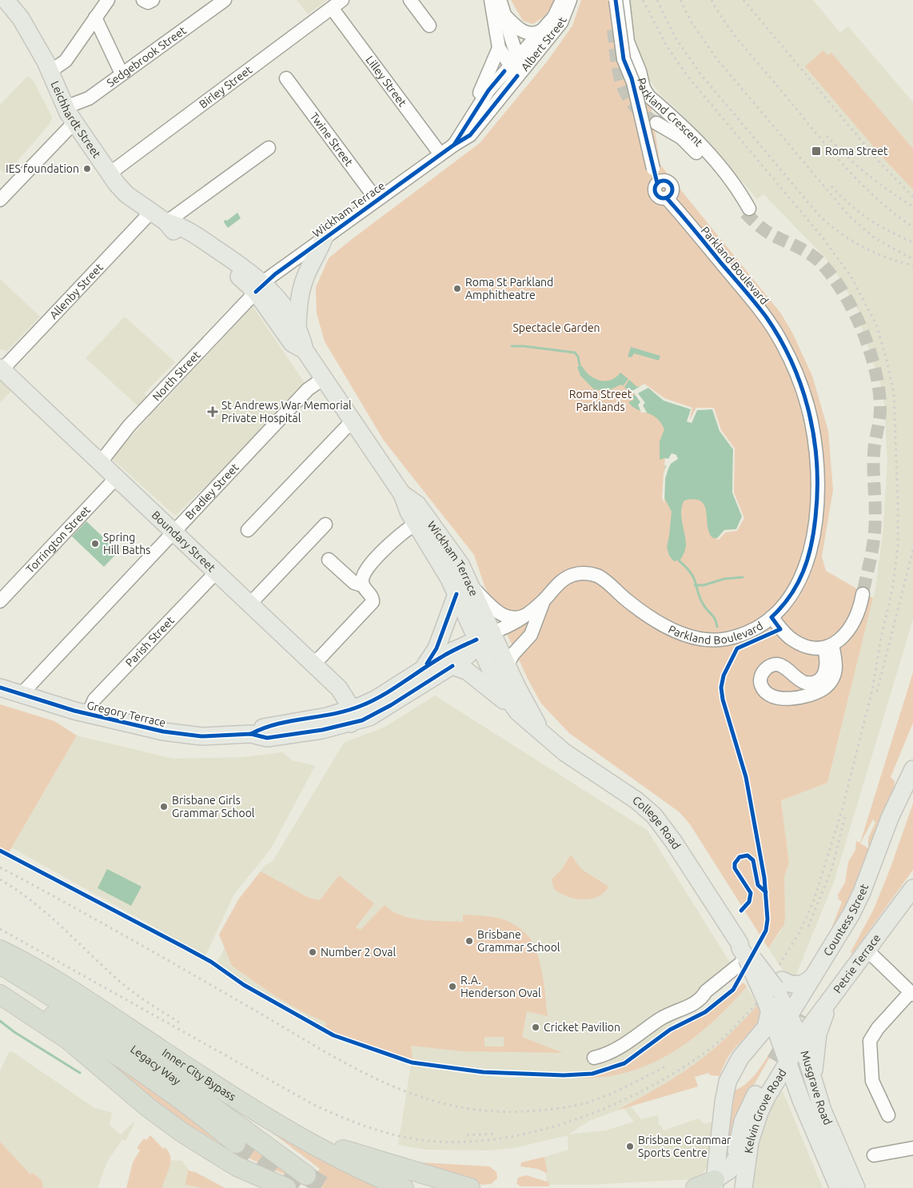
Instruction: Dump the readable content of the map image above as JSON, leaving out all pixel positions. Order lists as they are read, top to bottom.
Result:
{
  "streets": {
    "highway": ["Legacy Way", "Inner City Bypass"],
    "main road": [
      "Leichhardt Street",
      "Wickham Terrace",
      "Boundary Street",
      "Gregory Terrace",
      "College Road",
      "Countess Street",
      "Petrie Terrace",
      "Musgrave Road",
      "Kelvin Grove Road"
    ],
    "street": [
      "Albert Street",
      "Sedgebrook Street",
      "Lilley Street",
      "Birley Street",
      "Parkland Crescent",
      "Twine Street",
      "Parkland Boulevard",
      "Allenby Street",
      "North Street",
      "Bradley Street",
      "Torrington Street",
      "Parish Street"
    ]
  },
  "crossings": [
    ["Albert Street", "Wickham Terrace"],
    ["Sedgebrook Street", "Leichhardt Street"],
    ["Lilley Street", "Birley Street"],
    ["Lilley Street", "Wickham Terrace"],
    ["Birley Street", "Leichhardt Street"],
    ["Leichhardt Street", "Wickham Terrace"],
    ["Leichhardt Street", "Allenby Street"],
    ["Leichhardt Street", "North Street"],
    ["Twine Street", "Wickham Terrace"],
    ["Wickham Terrace", "Parkland Boulevard"],
    ["Wickham Terrace", "North Street"],
    ["Wickham Terrace", "Bradley Street"],
    ["Wickham Terrace", "Gregory Terrace"],
    ["Wickham Terrace", "College Road"],
    ["Parkland Boulevard", "Gregory Terrace"],
    ["Parkland Boulevard", "College Road"],
    ["Allenby Street", "Boundary Street"],
    ["North Street", "Boundary Street"],
    ["Bradley Street", "Boundary Street"],
    ["Bradley Street", "Gregory Terrace"],
    ["Torrington Street", "Boundary Street"],
    ["Boundary Street", "Parish Street"],
    ["Boundary Street", "Gregory Terrace"],
    ["Parish Street", "Gregory Terrace"],
    ["Gregory Terrace", "College Road"],
    ["College Road", "Countess Street"],
    ["College Road", "Musgrave Road"],
    ["College Road", "Kelvin Grove Road"],
    ["Countess Street", "Musgrave Road"],
    ["Countess Street", "Kelvin Grove Road"],
    ["Petrie Terrace", "Musgrave Road"],
    ["Petrie Terrace", "Kelvin Grove Road"],
    ["Musgrave Road", "Kelvin Grove Road"]
  ],
  "parks": ["Spectacle Garden", "Roma Street Parklands"],
  "places": {
    "transit": ["Roma Street"],
    "other": [
      "IES foundation",
      "Roma St Parkland Amphitheatre",
      "Spring Hill Baths",
      "Brisbane Girls Grammar School",
      "Brisbane Grammar School",
      "Number 2 Oval",
      "R.A. Henderson Oval",
      "Cricket Pavilion",
      "Brisbane Grammar Sports Centre"
    ],
    "health": ["St Andrews War Memorial Private Hospital"]
  }
}
